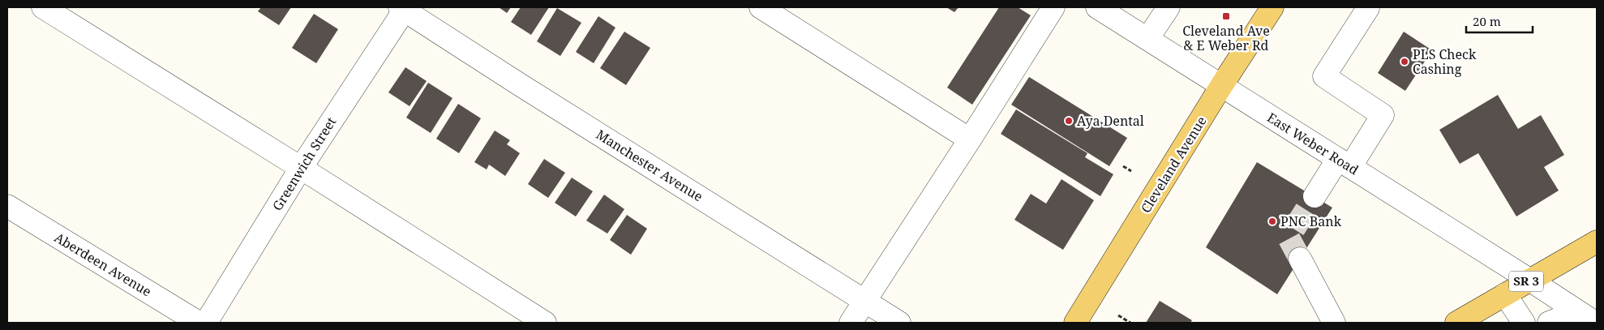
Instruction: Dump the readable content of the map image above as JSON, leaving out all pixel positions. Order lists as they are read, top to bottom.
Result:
{
  "streets": {
    "main road": ["Cleveland Avenue", "SR 3"],
    "street": [
      "East Weber Road",
      "Greenwich Street",
      "Manchester Avenue",
      "Aberdeen Avenue"
    ]
  },
  "crossings": [
    ["East Weber Road", "Cleveland Avenue"],
    ["East Weber Road", "SR 3"],
    ["Greenwich Street", "Manchester Avenue"]
  ],
  "places": {
    "transit": ["Cleveland Ave & E Weber Rd"],
    "other": ["PLS Check Cashing", "Aya Dental", "PNC Bank"]
  },
  "scale_bar": "20 m"
}
